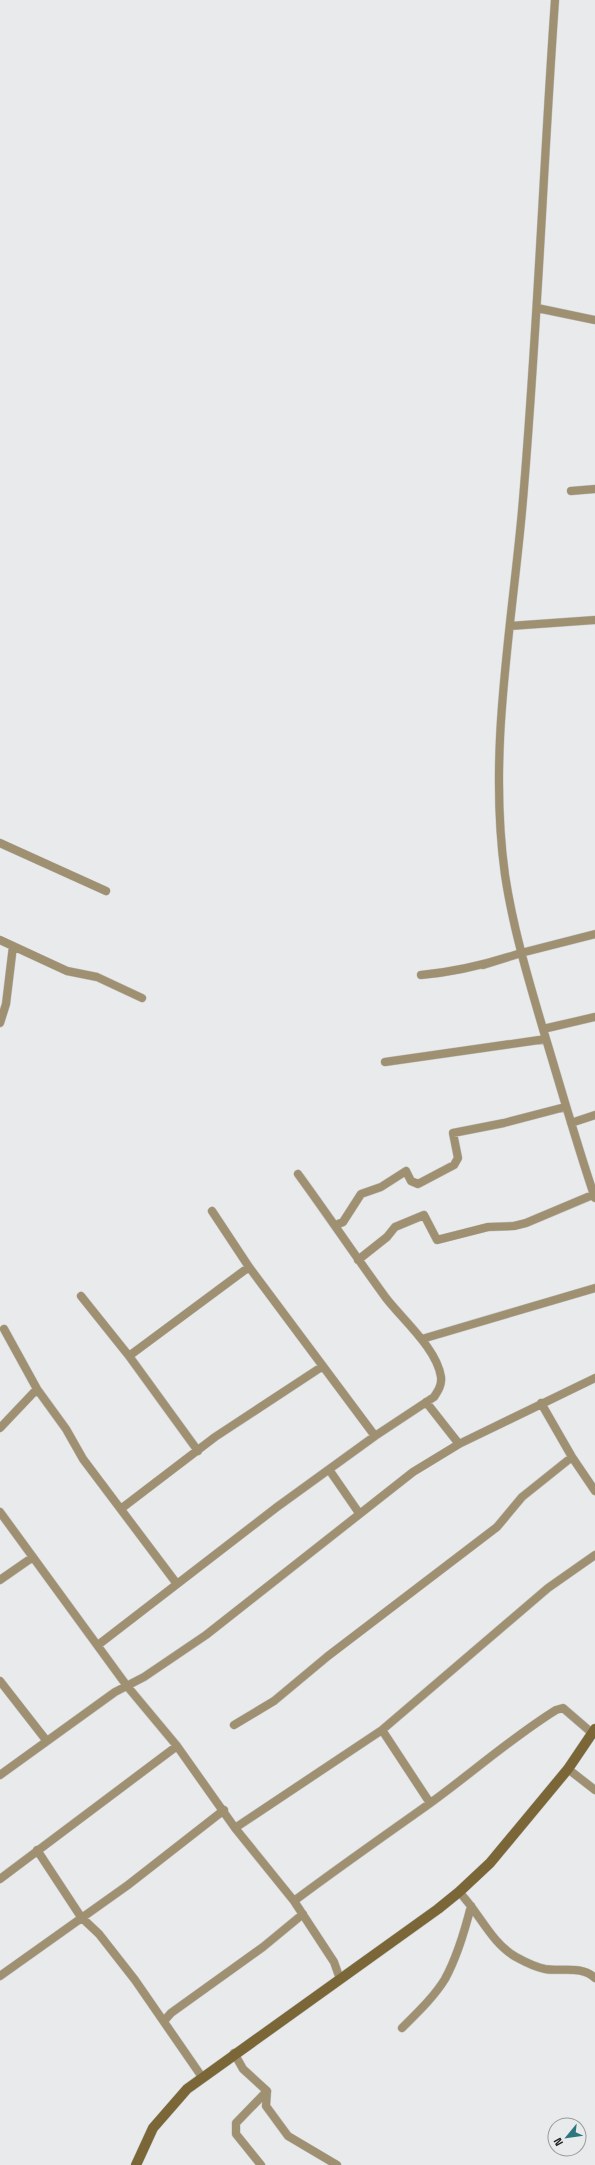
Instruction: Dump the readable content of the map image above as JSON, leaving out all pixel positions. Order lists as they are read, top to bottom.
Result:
{
  "north": "bottom left"
}
